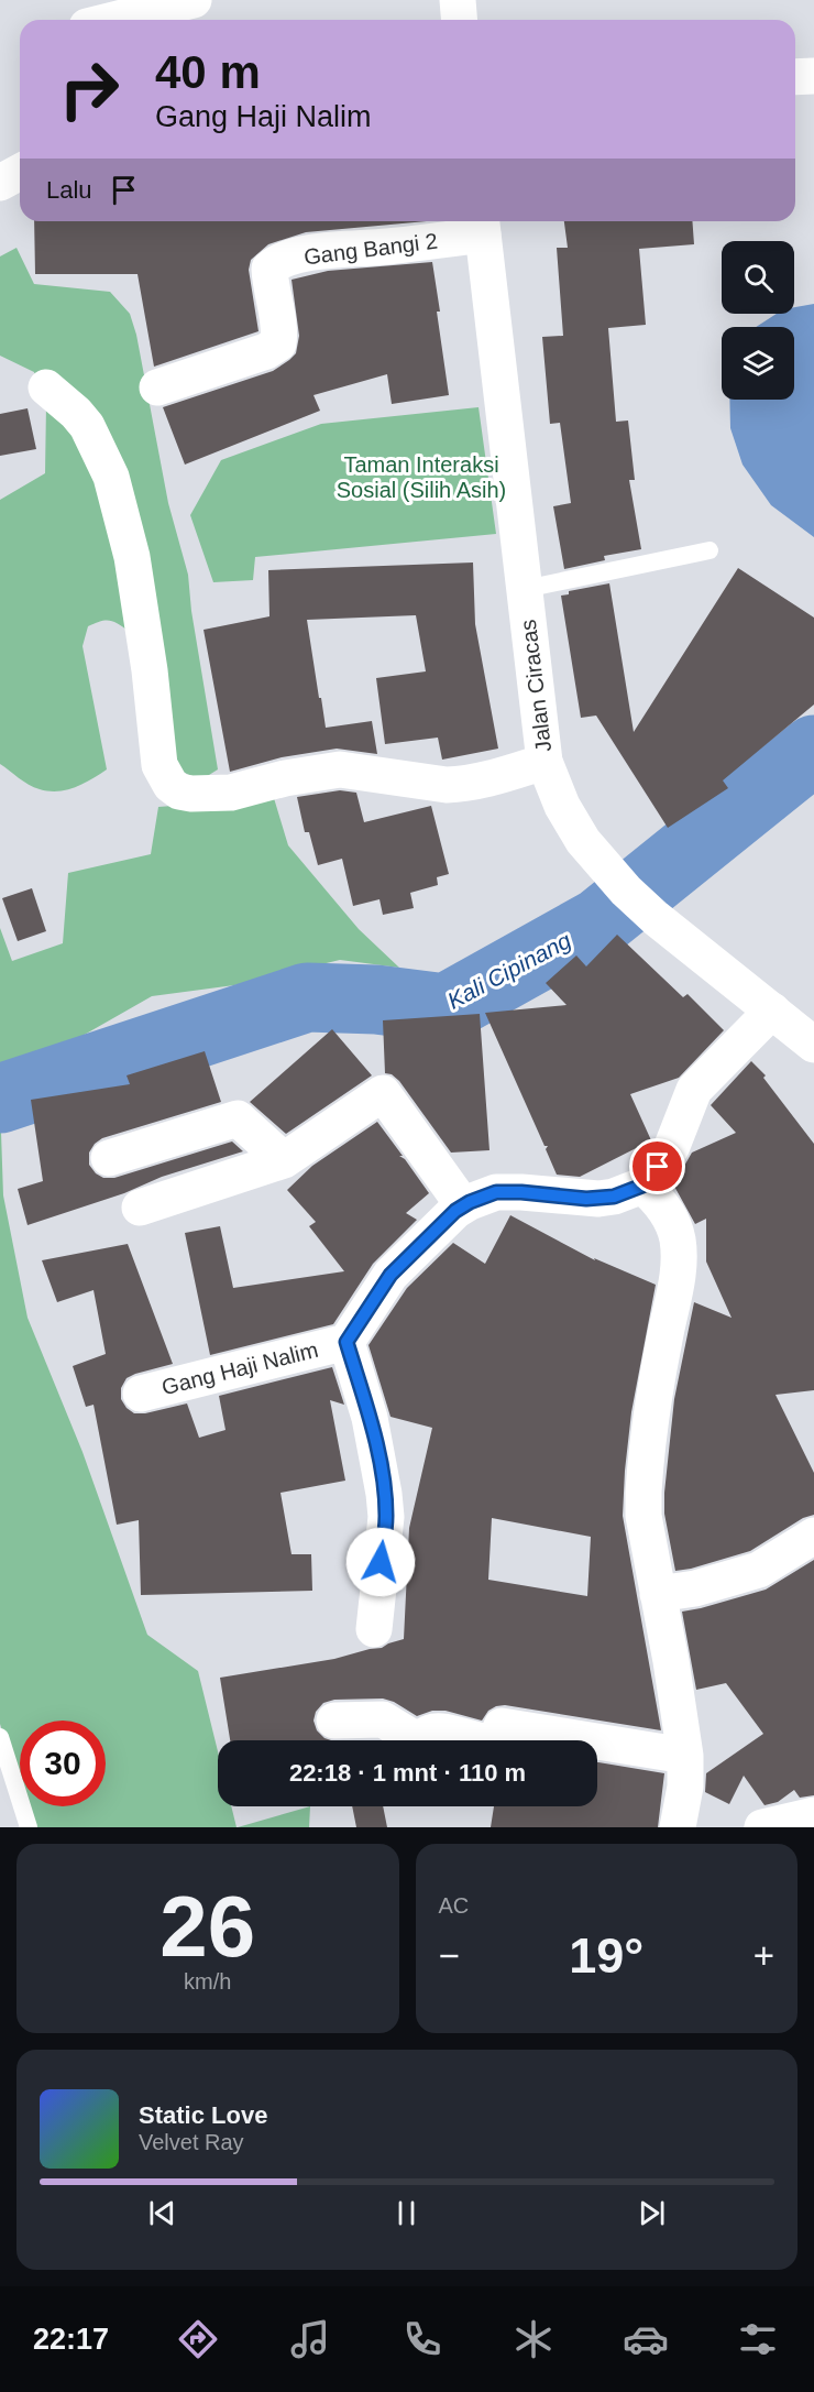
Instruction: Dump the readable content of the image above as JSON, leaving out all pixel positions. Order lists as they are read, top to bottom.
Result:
{
  "streets": {
    "street": ["Gang Bangi 2", "Jalan Ciracas", "Gang Haji Nalim"]
  },
  "crossings": [
    ["Gang Bangi 2", "Jalan Ciracas"],
    ["Jalan Ciracas", "Gang Haji Nalim"]
  ],
  "water": ["Kali Cipinang"],
  "parks": ["Taman Interaksi Sosial (Silih Asih)"],
  "page": {
    "turn": ["40 m", "Gang Haji Nalim"],
    "then": "Lalu",
    "limit": "30",
    "trip": "22:18 · 1 mnt · 110 m",
    "tile": [
      ["26", "km/h"],
      "AC"
    ],
    "heat": ["−", "19°", "+"],
    "song": ["Static Love", "Velvet Ray"],
    "tabs": "22:17"
  }
}
